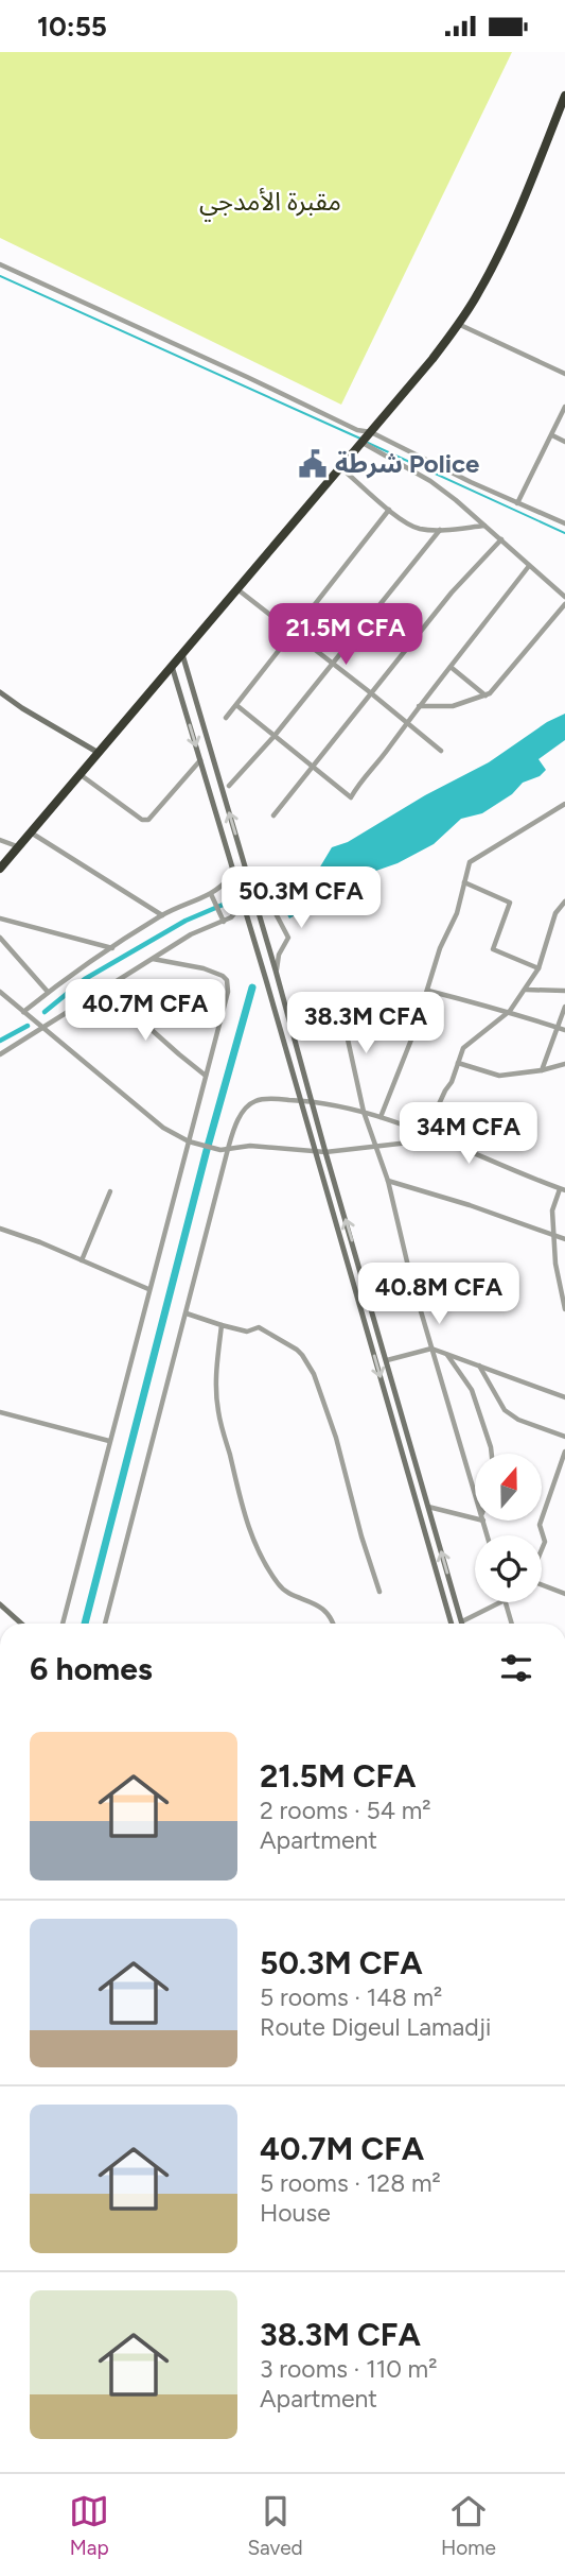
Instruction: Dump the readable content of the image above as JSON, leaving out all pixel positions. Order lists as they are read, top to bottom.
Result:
{
  "parks": ["مقبرة الأمدجي"],
  "places": {
    "public building": ["شرطة Police"]
  },
  "north": "top",
  "page": {
    "status": "10:55",
    "price": [
      "21.5M CFA",
      "50.3M CFA",
      "40.7M CFA",
      "38.3M CFA",
      "34M CFA",
      "40.8M CFA"
    ],
    "heading": "6 homes",
    "list": [
      {
        "name": "21.5M CFA",
        "note": "2 rooms · 54 m² · Apartment"
      },
      {
        "name": "50.3M CFA",
        "note": "5 rooms · 148 m² · Route Digeul Lamadji"
      },
      {
        "name": "40.7M CFA",
        "note": "5 rooms · 128 m² · House"
      },
      {
        "name": "38.3M CFA",
        "note": "3 rooms · 110 m² · Apartment"
      }
    ],
    "tabs": ["Map", "Saved", "Home"]
  }
}
